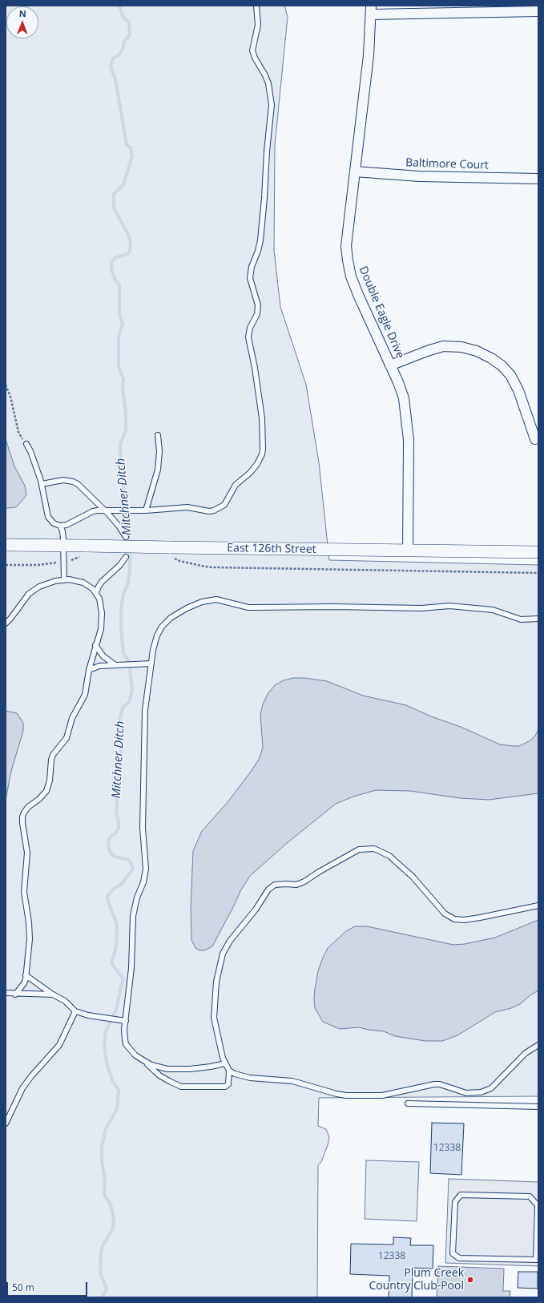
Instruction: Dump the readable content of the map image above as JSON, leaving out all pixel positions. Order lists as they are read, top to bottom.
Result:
{
  "streets": {
    "street": ["Baltimore Court", "Double Eagle Drive", "East 126th Street"]
  },
  "crossings": [
    ["Baltimore Court", "Double Eagle Drive"],
    ["Double Eagle Drive", "East 126th Street"]
  ],
  "water": ["Mitchner Ditch"],
  "places": ["Plum Creek Country Club-Pool"],
  "house_numbers": ["12338", "12338"],
  "scale_bar": "50 m",
  "north": "top"
}
